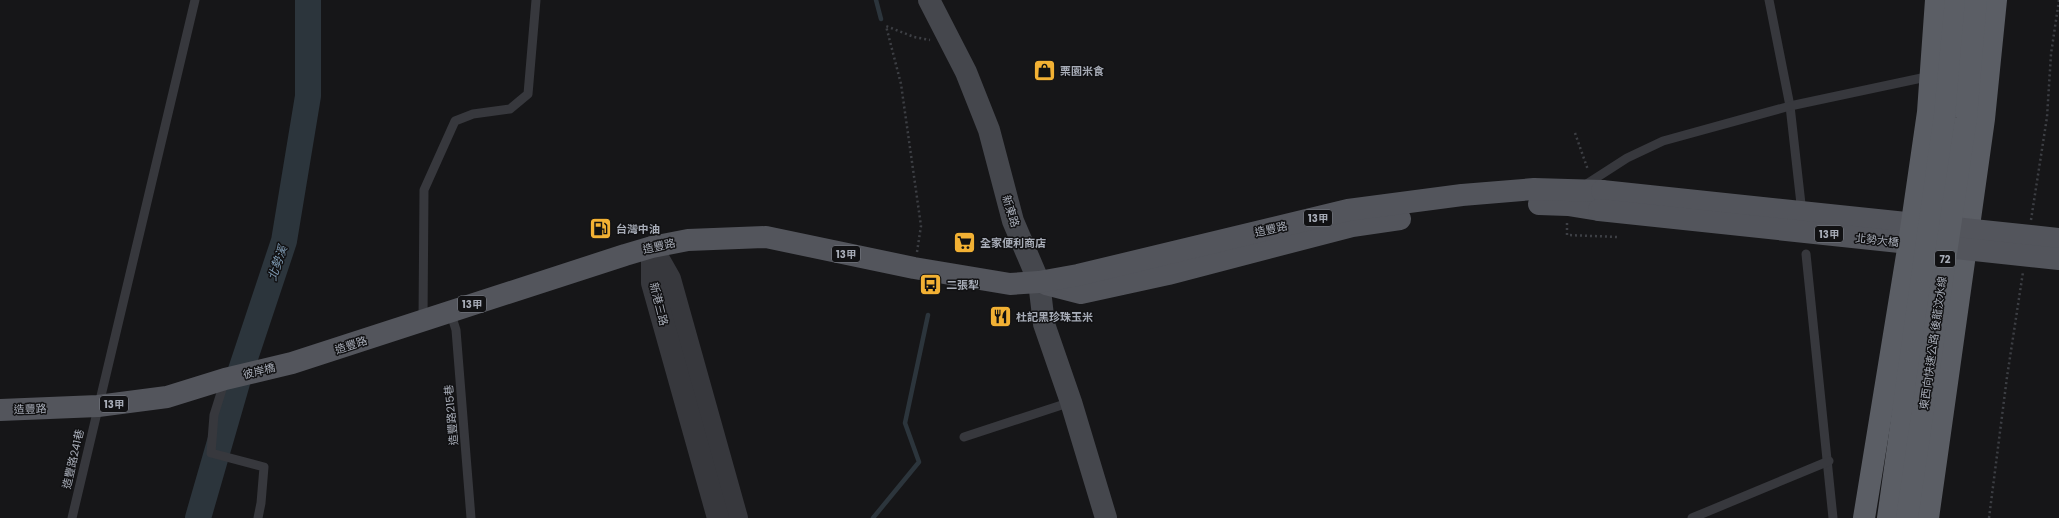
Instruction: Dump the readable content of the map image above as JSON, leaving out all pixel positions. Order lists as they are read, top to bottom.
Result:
{
  "streets": {
    "highway": ["72", "東西向快速公路 後龍汶水線"],
    "main road": [
      "新東路",
      "13甲",
      "造豐路",
      "北勢大橋",
      "彼岸橋"
    ],
    "street": ["新港三路"],
    "lane": ["造豐路215巷", "造豐路241巷"]
  },
  "crossings": [
    ["新東路", "造豐路"],
    ["造豐路", "北勢大橋"],
    ["造豐路", "新港三路"],
    ["造豐路", "彼岸橋"],
    ["造豐路", "造豐路215巷"],
    ["造豐路", "造豐路241巷"]
  ],
  "water": ["北勢溪"],
  "places": {
    "shop": ["栗園米食"],
    "fuel station": ["台灣中油"],
    "supermarket": ["全家便利商店"],
    "bus stop": ["二張犁"],
    "restaurant": ["杜記黑珍珠玉米"]
  }
}
